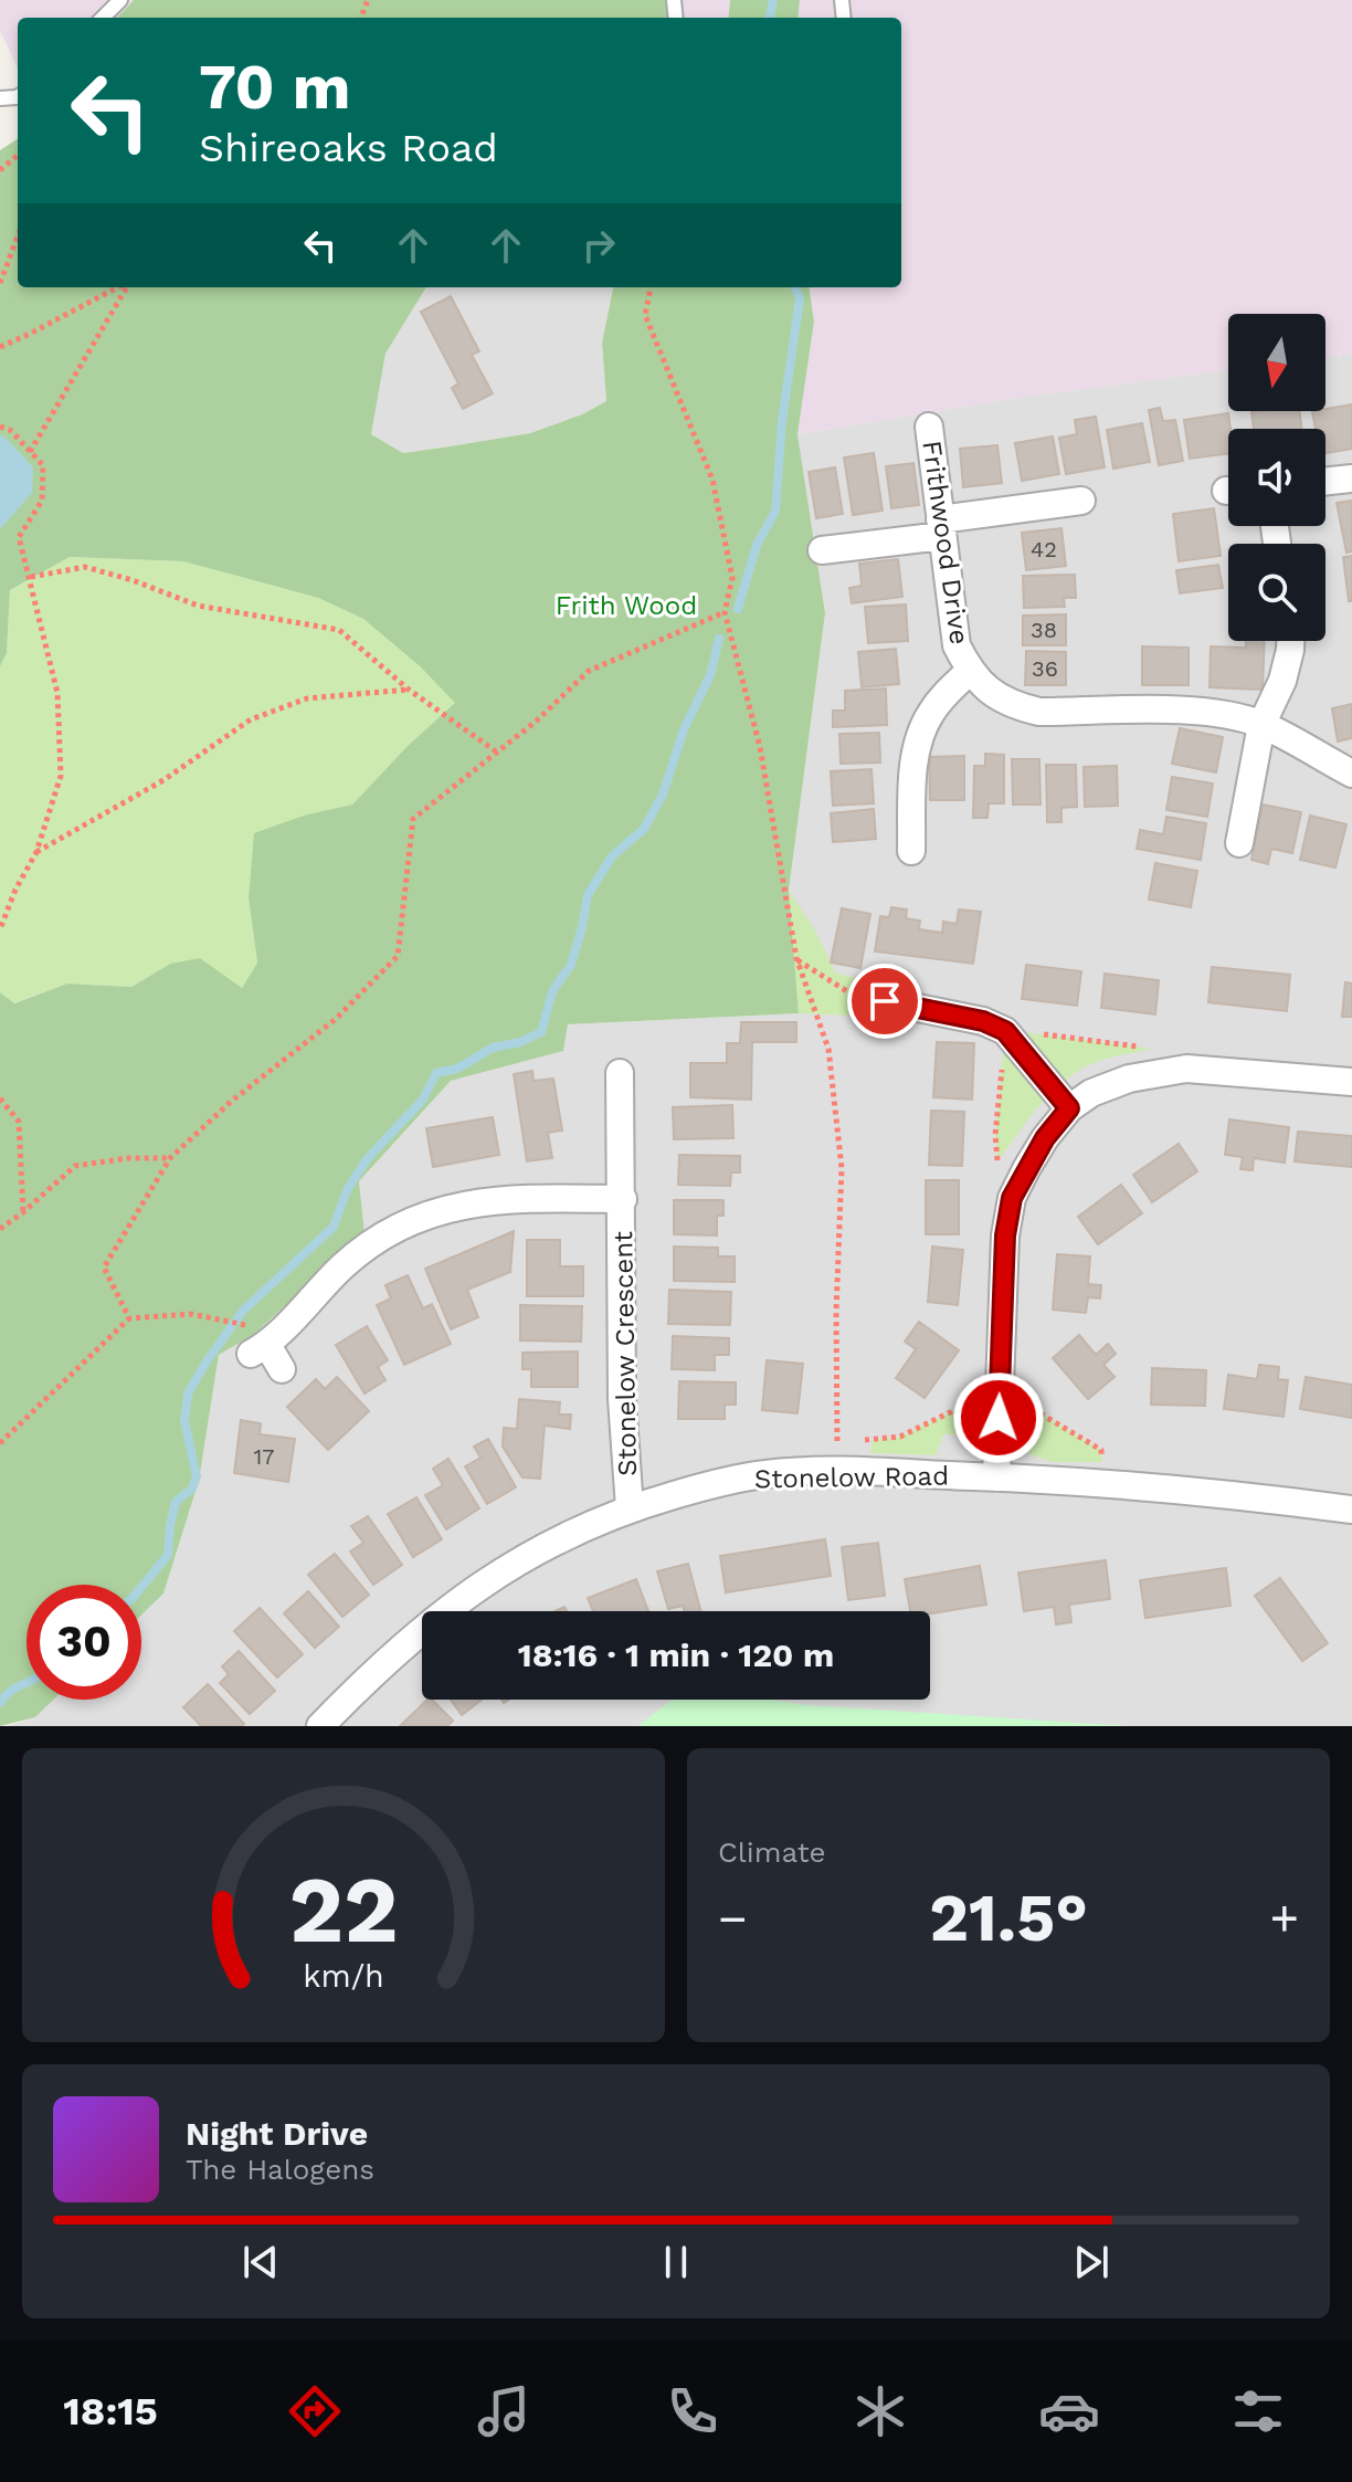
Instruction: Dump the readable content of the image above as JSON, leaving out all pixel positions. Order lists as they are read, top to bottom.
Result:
{
  "streets": {
    "street": ["Frithwood Drive", "Stonelow Crescent", "Stonelow Road"]
  },
  "crossings": [
    ["Stonelow Crescent", "Stonelow Road"]
  ],
  "parks": ["Frith Wood"],
  "house_numbers": [
    "42",
    "38",
    "36",
    "17"
  ],
  "north": "bottom",
  "page": {
    "turn": ["70 m", "Shireoaks Road"],
    "limit": "30",
    "trip": "18:16 · 1 min · 120 m",
    "tile": "Climate",
    "heat": ["−", "21.5°", "+"],
    "song": ["Night Drive", "The Halogens"],
    "tabs": "18:15",
    "gauge": ["22", "km/h"]
  }
}
